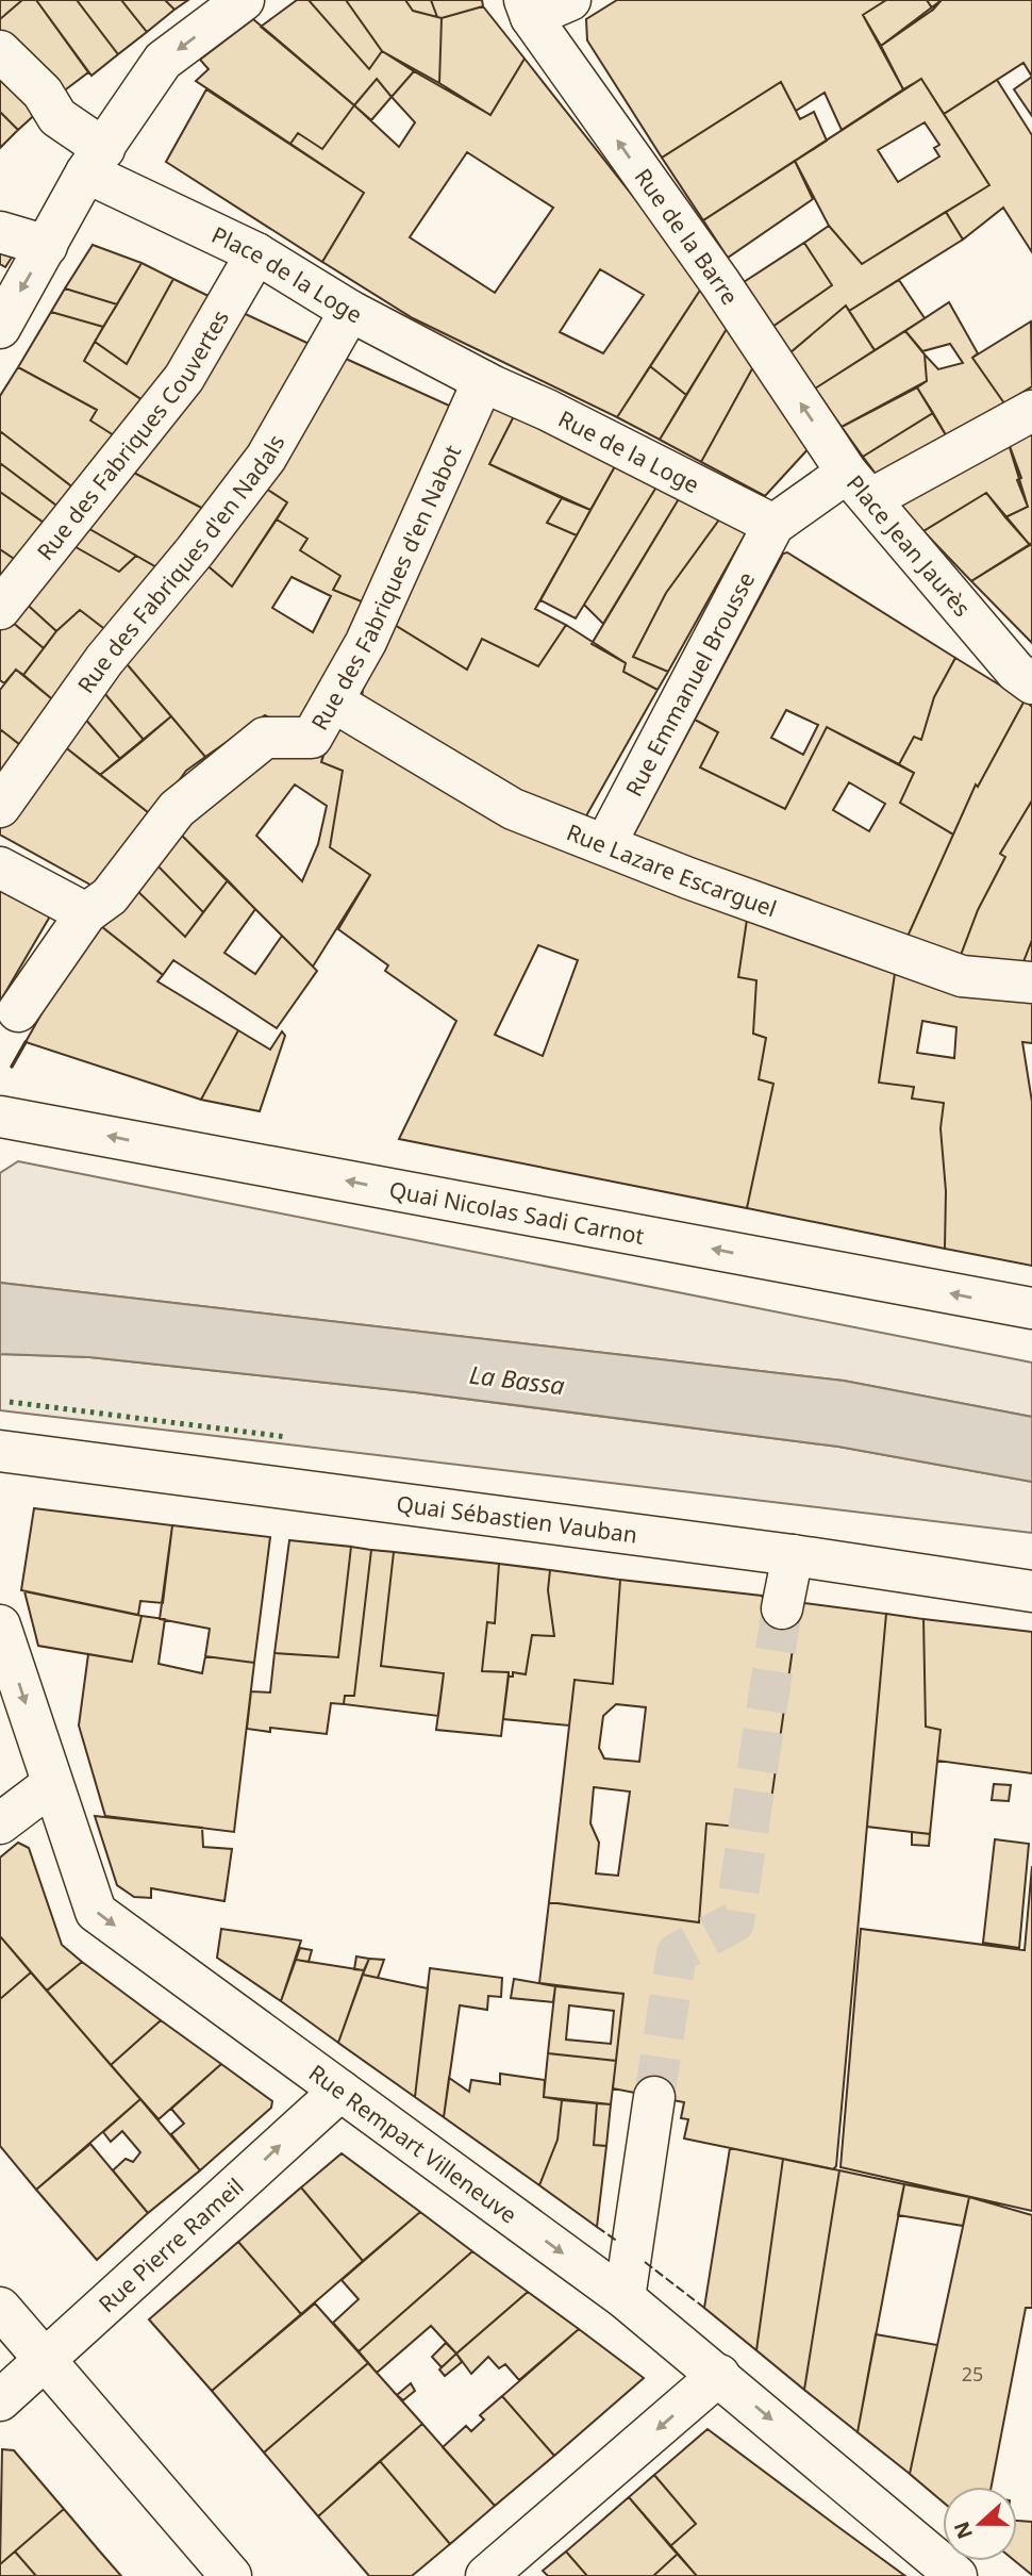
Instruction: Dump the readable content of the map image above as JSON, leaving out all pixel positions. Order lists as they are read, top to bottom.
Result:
{
  "streets": {
    "street": [
      "Rue de la Barre",
      "Place de la Loge",
      "Rue des Fabriques Couvertes",
      "Rue de la Loge",
      "Place Jean Jaurès",
      "Rue des Fabriques d'en Nadals",
      "Rue des Fabriques d'en Nabot",
      "Rue Emmanuel Brousse",
      "Rue Lazare Escarguel",
      "Quai Nicolas Sadi Carnot",
      "Quai Sébastien Vauban",
      "Rue Rempart Villeneuve",
      "Rue Pierre Rameil"
    ]
  },
  "crossings": [
    ["Rue de la Barre", "Place Jean Jaurès"],
    ["Place de la Loge", "Rue des Fabriques Couvertes"],
    ["Place de la Loge", "Rue de la Loge"],
    ["Place de la Loge", "Rue des Fabriques d'en Nadals"],
    ["Place de la Loge", "Rue des Fabriques d'en Nabot"],
    ["Rue de la Loge", "Place Jean Jaurès"],
    ["Rue de la Loge", "Rue des Fabriques d'en Nabot"],
    ["Rue de la Loge", "Rue Emmanuel Brousse"],
    ["Place Jean Jaurès", "Rue Emmanuel Brousse"],
    ["Rue des Fabriques d'en Nabot", "Rue Lazare Escarguel"],
    ["Rue Emmanuel Brousse", "Rue Lazare Escarguel"],
    ["Rue Rempart Villeneuve", "Rue Pierre Rameil"]
  ],
  "one_way": [
    "Rue de la Barre",
    "Quai Nicolas Sadi Carnot",
    "Rue Rempart Villeneuve",
    "Rue Pierre Rameil"
  ],
  "water": ["La Bassa"],
  "house_numbers": ["25"],
  "north": "left"
}
